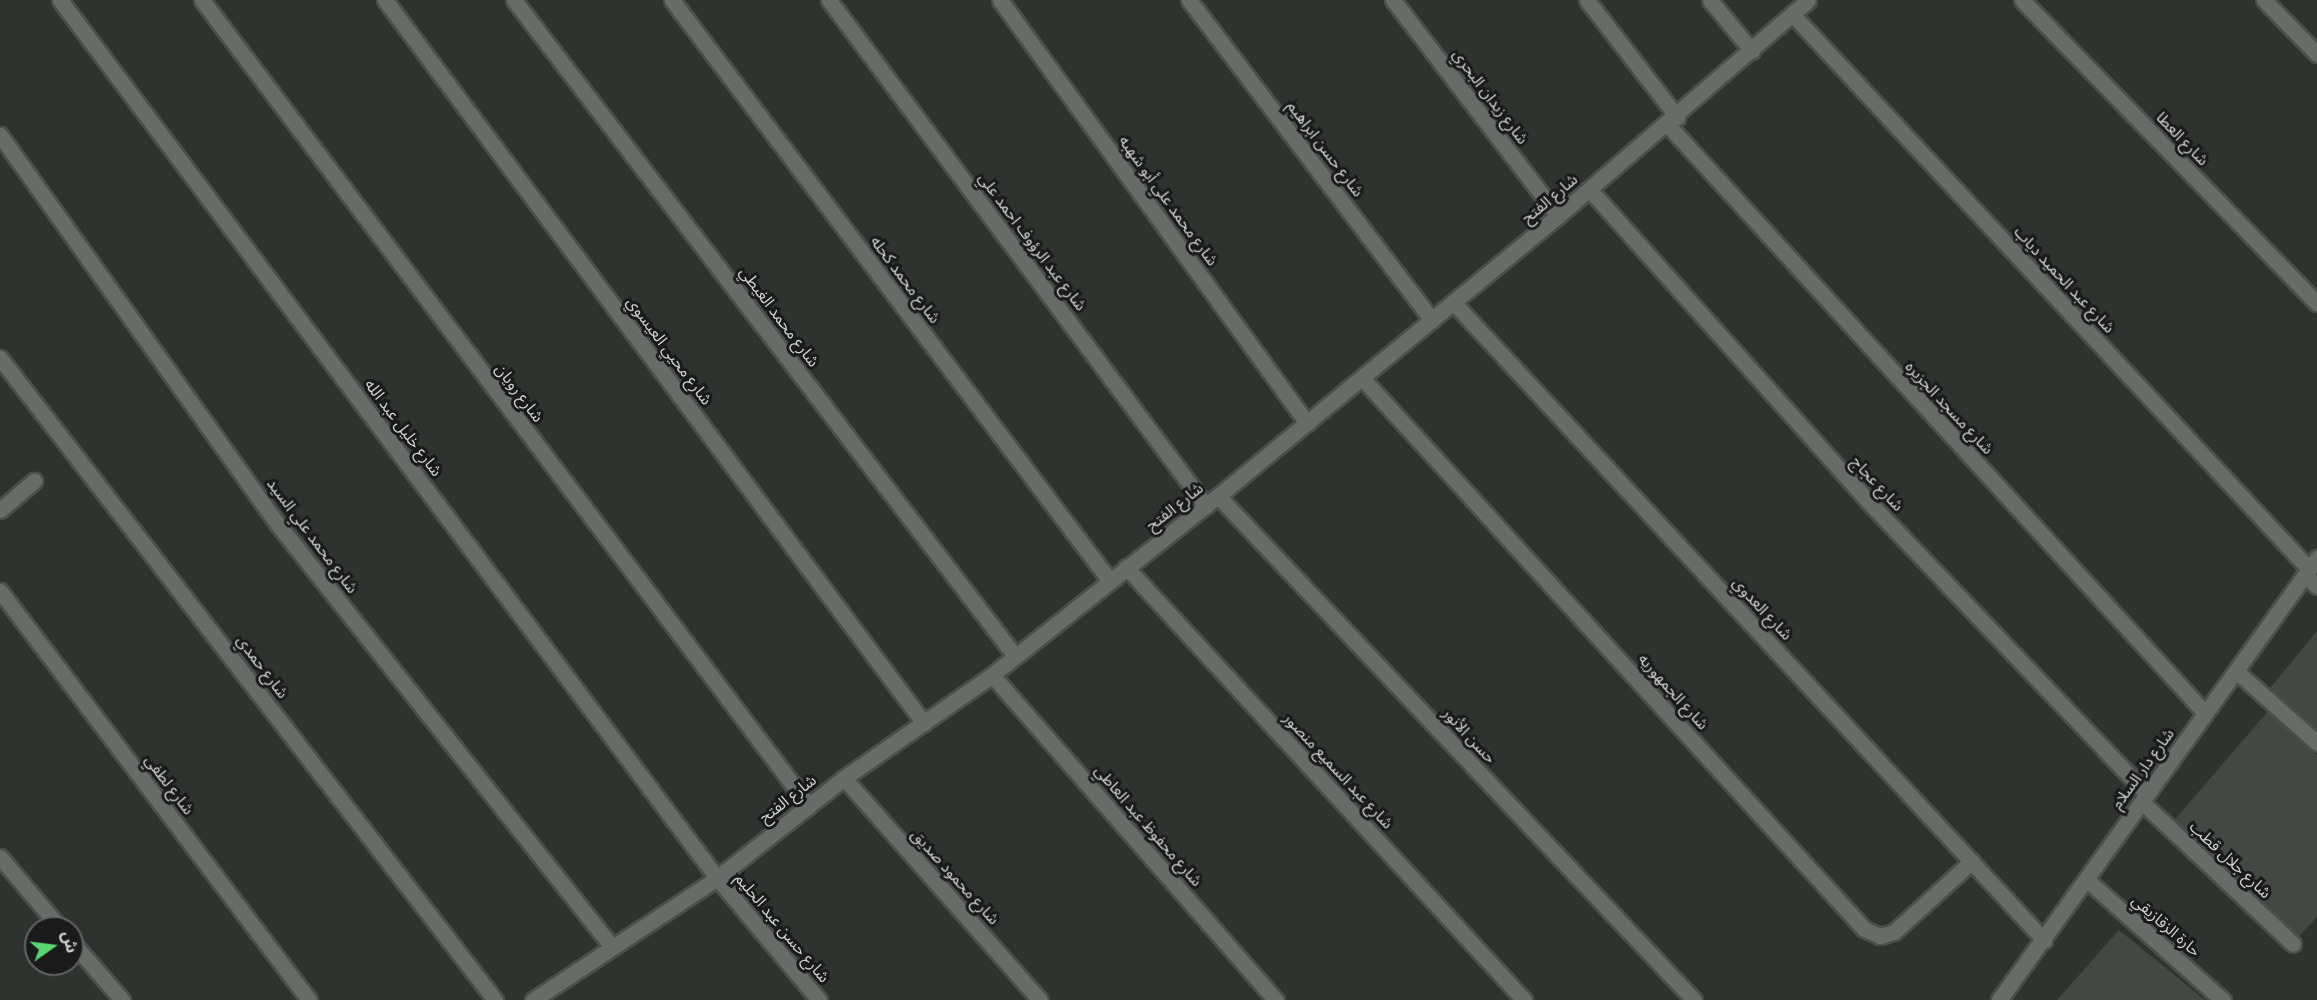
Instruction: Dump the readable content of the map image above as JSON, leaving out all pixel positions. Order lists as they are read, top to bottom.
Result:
{
  "streets": {
    "street": [
      "شارع زيدان البحري",
      "شارع العطا",
      "شارع حسن ابراهيم",
      "شارع الفتح",
      "شارع محمد علي أبو شهبه",
      "شارع عبد الرؤوف احمد علي",
      "شارع محمد كحله",
      "شارع عبد الحميد دياب",
      "شارع محمد الغيطي",
      "شارع محيي العيسوي",
      "شارع رويان",
      "شارع مسجد الجزيره",
      "شارع خليل عبد الله",
      "شارع عجاج",
      "شارع محمد علي السيد",
      "شارع العدوي",
      "شارع حمدي",
      "شارع الجمهوريه",
      "حسن الأنور",
      "شارع دار السلام",
      "شارع عبد السميع منصور",
      "شارع لطفي",
      "شارع محفوظ عبد العاطي",
      "شارع جلال قطب",
      "شارع محمود صديق",
      "حارة الزقازيقي",
      "شارع حسن عبد الحليم"
    ]
  },
  "crossings": [
    ["شارع زيدان البحري", "شارع الفتح"],
    ["شارع حسن ابراهيم", "شارع الفتح"],
    ["شارع الفتح", "شارع محمد علي أبو شهبه"],
    ["شارع الفتح", "شارع عبد الرؤوف احمد علي"],
    ["شارع الفتح", "شارع محمد كحله"],
    ["شارع الفتح", "شارع عبد الحميد دياب"],
    ["شارع الفتح", "شارع محمد الغيطي"],
    ["شارع الفتح", "شارع محيي العيسوي"],
    ["شارع الفتح", "شارع رويان"],
    ["شارع الفتح", "شارع مسجد الجزيره"],
    ["شارع الفتح", "شارع خليل عبد الله"],
    ["شارع الفتح", "شارع عجاج"],
    ["شارع الفتح", "شارع محمد علي السيد"],
    ["شارع الفتح", "شارع العدوي"],
    ["شارع الفتح", "شارع الجمهوريه"],
    ["شارع الفتح", "حسن الأنور"],
    ["شارع الفتح", "شارع عبد السميع منصور"],
    ["شارع الفتح", "شارع محفوظ عبد العاطي"],
    ["شارع الفتح", "شارع محمود صديق"],
    ["شارع الفتح", "شارع حسن عبد الحليم"],
    ["شارع عبد الرؤوف احمد علي", "حسن الأنور"],
    ["شارع عبد الحميد دياب", "شارع دار السلام"],
    ["شارع مسجد الجزيره", "شارع دار السلام"],
    ["شارع خليل عبد الله", "شارع حسن عبد الحليم"],
    ["شارع عجاج", "شارع دار السلام"],
    ["شارع عجاج", "شارع جلال قطب"],
    ["شارع العدوي", "شارع الجمهوريه"],
    ["شارع العدوي", "شارع دار السلام"],
    ["شارع دار السلام", "شارع جلال قطب"],
    ["شارع دار السلام", "حارة الزقازيقي"]
  ],
  "north": "right"
}
